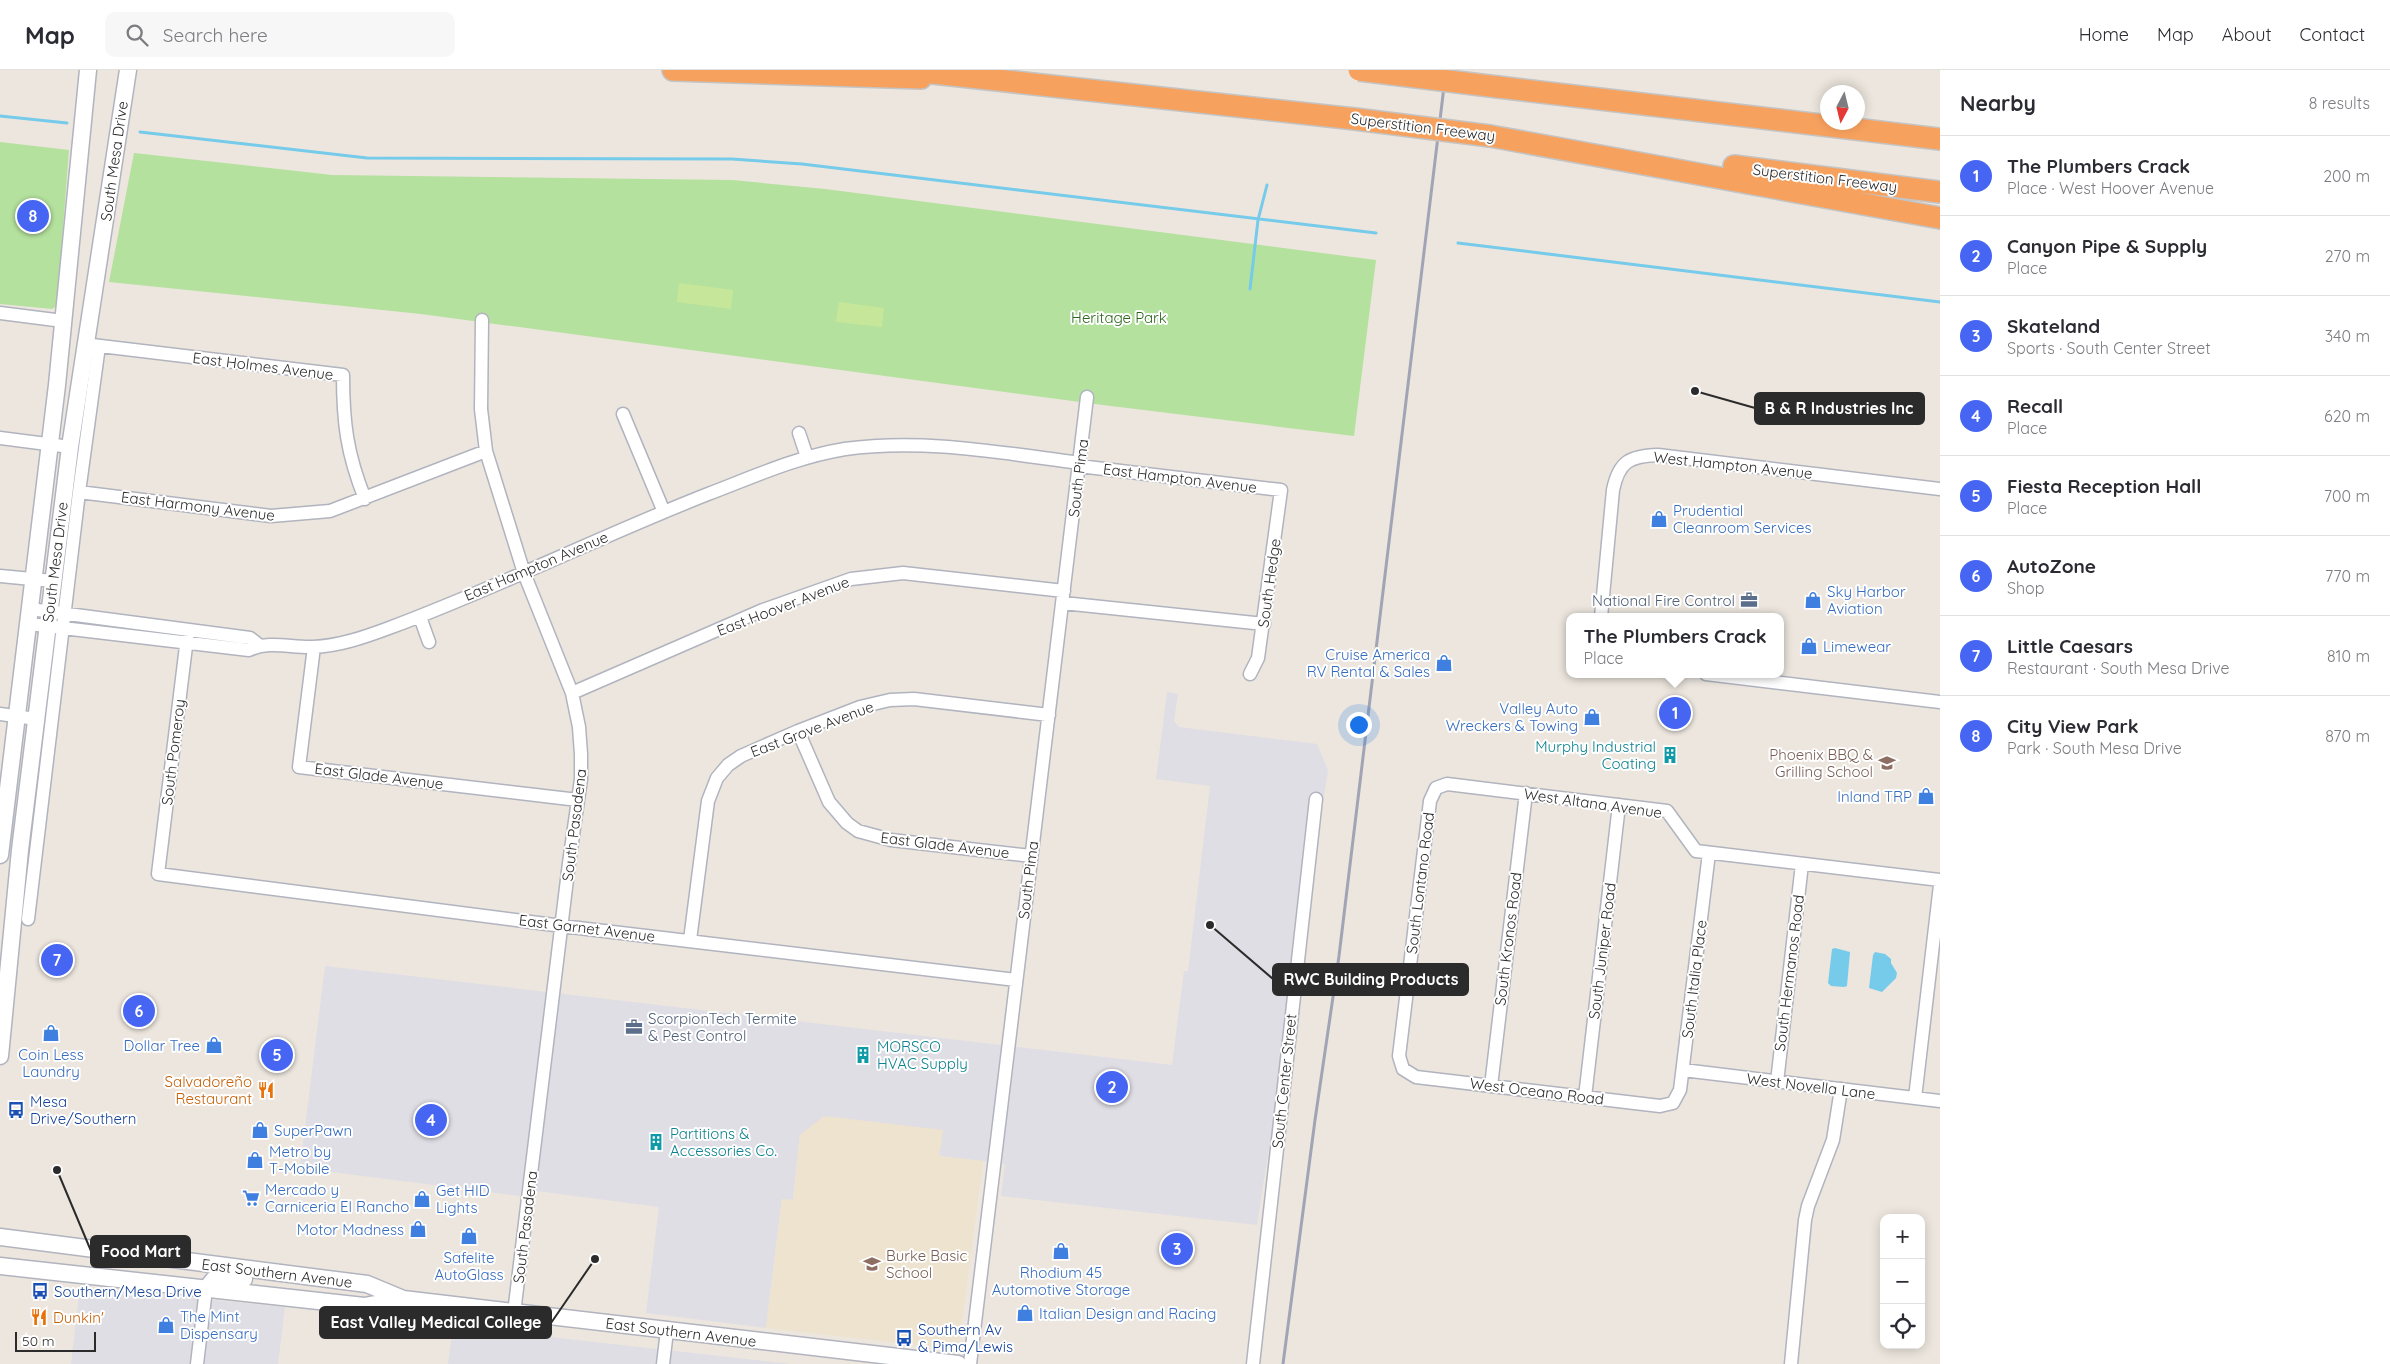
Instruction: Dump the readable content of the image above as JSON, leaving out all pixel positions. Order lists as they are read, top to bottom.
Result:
{
  "streets": {
    "highway": ["Superstition Freeway"],
    "main road": ["South Mesa Drive", "East Southern Avenue"],
    "street": [
      "East Holmes Avenue",
      "West Hampton Avenue",
      "South Pima",
      "East Hampton Avenue",
      "East Harmony Avenue",
      "South Hedge",
      "East Hoover Avenue",
      "East Grove Avenue",
      "South Pomeroy",
      "East Glade Avenue",
      "West Altana Avenue",
      "South Pasadena",
      "South Lontano Road",
      "East Garnet Avenue",
      "South Kronos Road",
      "South Juniper Road",
      "South Hermanos Road",
      "South Italia Place",
      "South Center Street",
      "West Novella Lane",
      "West Oceano Road"
    ]
  },
  "crossings": [
    ["South Mesa Drive", "East Holmes Avenue"],
    ["South Mesa Drive", "East Hampton Avenue"],
    ["South Mesa Drive", "East Harmony Avenue"],
    ["East Holmes Avenue", "East Harmony Avenue"],
    ["South Pima", "East Hampton Avenue"],
    ["South Pima", "East Hoover Avenue"],
    ["South Pima", "East Grove Avenue"],
    ["South Pima", "East Glade Avenue"],
    ["South Pima", "East Garnet Avenue"],
    ["East Hampton Avenue", "South Hedge"],
    ["East Hampton Avenue", "South Pomeroy"],
    ["East Hampton Avenue", "East Glade Avenue"],
    ["East Hampton Avenue", "South Pasadena"],
    ["East Harmony Avenue", "South Pasadena"],
    ["South Hedge", "East Hoover Avenue"],
    ["East Hoover Avenue", "South Pasadena"],
    ["East Grove Avenue", "East Glade Avenue"],
    ["East Grove Avenue", "East Garnet Avenue"],
    ["South Pomeroy", "East Garnet Avenue"],
    ["East Glade Avenue", "South Pasadena"],
    ["West Altana Avenue", "South Lontano Road"],
    ["West Altana Avenue", "South Kronos Road"],
    ["West Altana Avenue", "South Juniper Road"],
    ["West Altana Avenue", "South Hermanos Road"],
    ["West Altana Avenue", "South Italia Place"],
    ["South Pasadena", "East Garnet Avenue"],
    ["South Pasadena", "East Southern Avenue"],
    ["South Lontano Road", "West Oceano Road"],
    ["South Kronos Road", "West Oceano Road"],
    ["South Juniper Road", "West Oceano Road"],
    ["South Hermanos Road", "West Novella Lane"],
    ["South Italia Place", "West Novella Lane"],
    ["South Italia Place", "West Oceano Road"]
  ],
  "parks": ["Heritage Park"],
  "places": {
    "other": [
      "B & R Industries Inc",
      "RWC Building Products",
      "Food Mart",
      "East Valley Medical College"
    ],
    "shop": [
      "Prudential Cleanroom Services",
      "Sky Harbor Aviation",
      "Limewear",
      "Cruise America RV Rental & Sales",
      "Valley Auto Wreckers & Towing",
      "Inland TRP",
      "Coin Less Laundry",
      "Dollar Tree",
      "SuperPawn",
      "Metro by T-Mobile",
      "Get HID Lights",
      "Motor Madness",
      "Safelite AutoGlass",
      "Rhodium 45 Automotive Storage",
      "Italian Design and Racing",
      "The Mint Dispensary"
    ],
    "office": ["National Fire Control", "ScorpionTech Termite & Pest Control"],
    "building": ["Murphy Industrial Coating", "MORSCO HVAC Supply", "Partitions & Accessories Co."],
    "school or university": ["Phoenix BBQ & Grilling School", "Burke Basic School"],
    "restaurant": ["Salvadoreño Restaurant", "Dunkin'"],
    "bus stop": ["Mesa Drive/Southern", "Southern/Mesa Drive", "Southern Av & Pima/Lewis"],
    "supermarket": ["Mercado y Carniceria El Rancho"]
  },
  "scale_bar": "50 m",
  "north": "bottom",
  "page": {
    "header": "Map",
    "search": "Search here",
    "nav": [
      "Home",
      "Map",
      "About",
      "Contact"
    ],
    "heading": ["Nearby", "8 results"],
    "list": [
      {
        "mark": "1",
        "name": "The Plumbers Crack",
        "note": "Place · West Hoover Avenue",
        "value": "200 m"
      },
      {
        "mark": "2",
        "name": "Canyon Pipe & Supply",
        "note": "Place",
        "value": "270 m"
      },
      {
        "mark": "3",
        "name": "Skateland",
        "note": "Sports · South Center Street",
        "value": "340 m"
      },
      {
        "mark": "4",
        "name": "Recall",
        "note": "Place",
        "value": "620 m"
      },
      {
        "mark": "5",
        "name": "Fiesta Reception Hall",
        "note": "Place",
        "value": "700 m"
      },
      {
        "mark": "6",
        "name": "AutoZone",
        "note": "Shop",
        "value": "770 m"
      },
      {
        "mark": "7",
        "name": "Little Caesars",
        "note": "Restaurant · South Mesa Drive",
        "value": "810 m"
      },
      {
        "mark": "8",
        "name": "City View Park",
        "note": "Park · South Mesa Drive",
        "value": "870 m"
      }
    ],
    "pins": [
      "8",
      "1",
      "7",
      "6",
      "5",
      "2",
      "4",
      "3"
    ],
    "popup": ["The Plumbers Crack", "Place"],
    "map_buttons": ["+", "−"],
    "scale": "50 m"
  }
}
